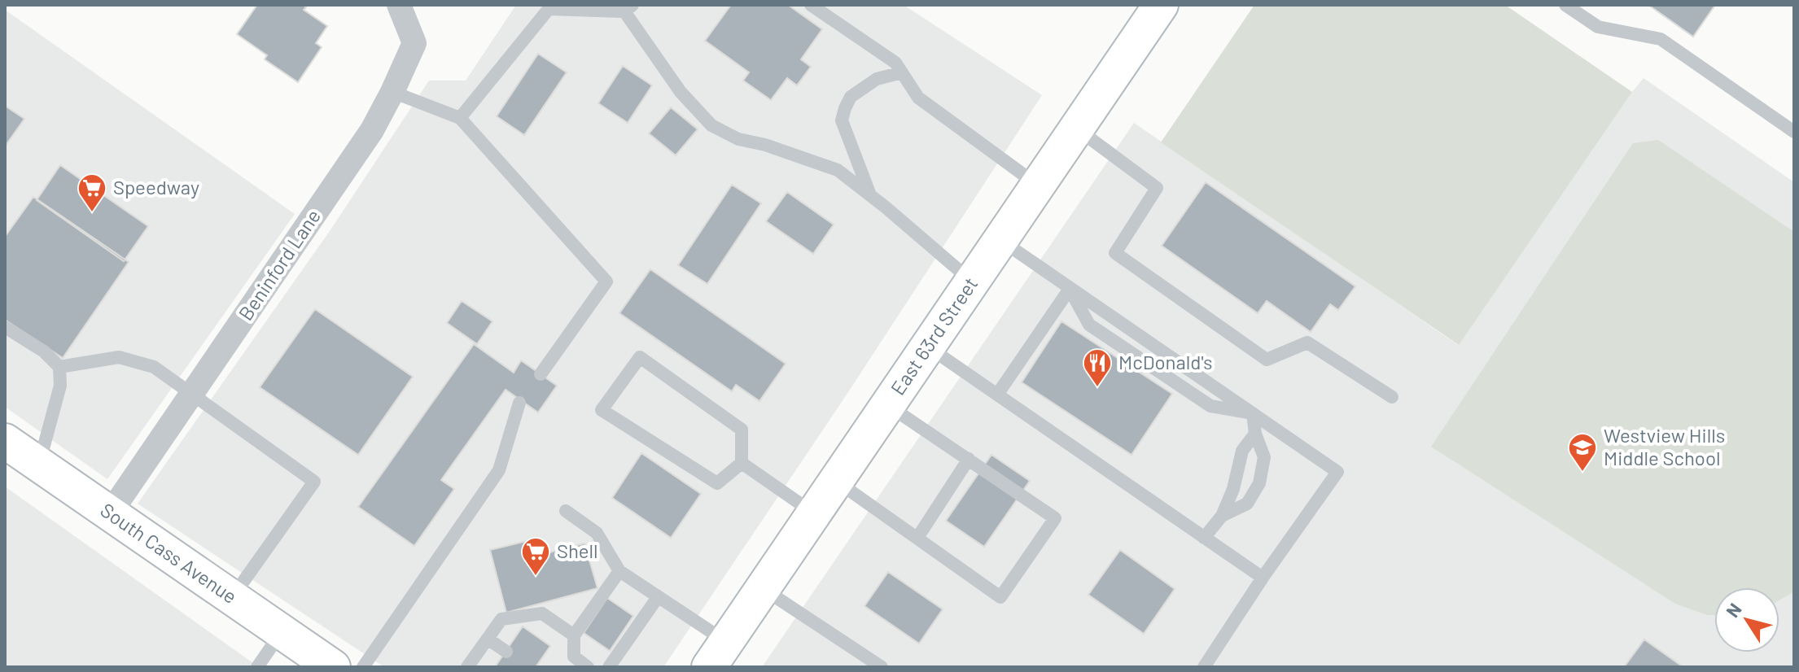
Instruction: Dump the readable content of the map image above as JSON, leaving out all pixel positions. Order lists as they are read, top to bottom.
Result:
{
  "streets": {
    "main road": ["East 63rd Street", "South Cass Avenue"],
    "street": ["Beninford Lane"]
  },
  "crossings": [
    ["Beninford Lane", "South Cass Avenue"]
  ],
  "places": {
    "supermarket": ["Speedway", "Shell"],
    "restaurant": ["McDonald's"],
    "school or university": ["Westview Hills Middle School"]
  },
  "north": "top left"
}
